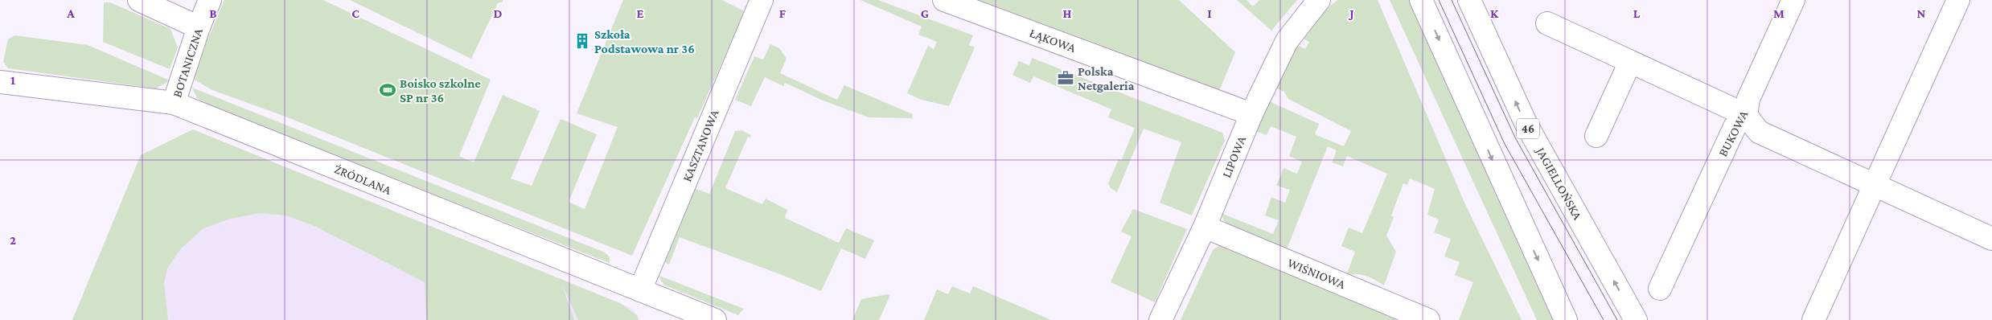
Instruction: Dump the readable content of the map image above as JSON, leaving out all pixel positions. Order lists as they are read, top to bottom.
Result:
{
  "streets": {
    "street": [
      "ŁĄKOWA",
      "BOTANICZNA",
      "46",
      "BUKOWA",
      "KASZTANOWA",
      "LIPOWA",
      "ŹRÓDLANA",
      "JAGIELLOŃSKA",
      "WIŚNIOWA"
    ]
  },
  "crossings": [
    ["ŁĄKOWA", "LIPOWA"],
    ["BOTANICZNA", "ŹRÓDLANA"],
    ["KASZTANOWA", "ŹRÓDLANA"],
    ["LIPOWA", "WIŚNIOWA"]
  ],
  "places": {
    "building": ["Szkoła Podstawowa nr 36"],
    "office": ["Polska Netgaleria"],
    "sports": ["Boisko szkolne SP nr 36"]
  },
  "grid": {
    "columns": [
      "A",
      "B",
      "C",
      "D",
      "E",
      "F",
      "G",
      "H",
      "I",
      "J",
      "K",
      "L",
      "M",
      "N"
    ],
    "rows": ["1", "2"]
  }
}
